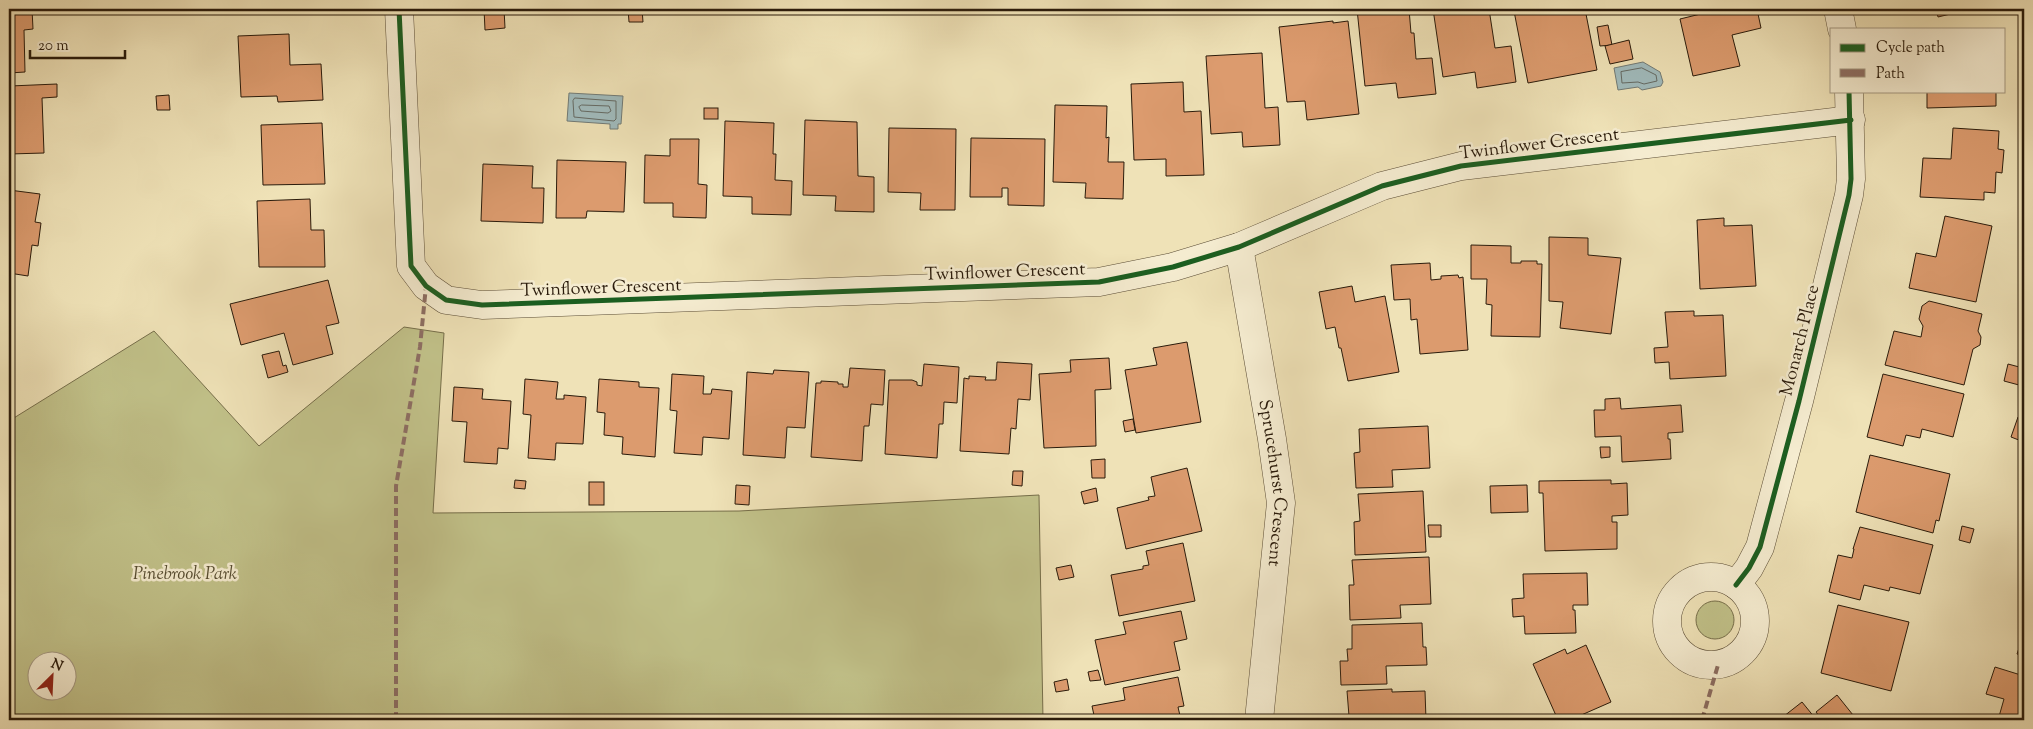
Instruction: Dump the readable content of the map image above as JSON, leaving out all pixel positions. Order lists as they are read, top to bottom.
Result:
{
  "streets": {
    "street": ["Twinflower Crescent", "Monarch Place", "Sprucehurst Crescent"]
  },
  "crossings": [
    ["Twinflower Crescent", "Monarch Place"],
    ["Twinflower Crescent", "Sprucehurst Crescent"]
  ],
  "parks": ["Pinebrook Park"],
  "legend": ["Cycle path", "Path"],
  "scale_bar": "20 m",
  "north": "top right"
}
